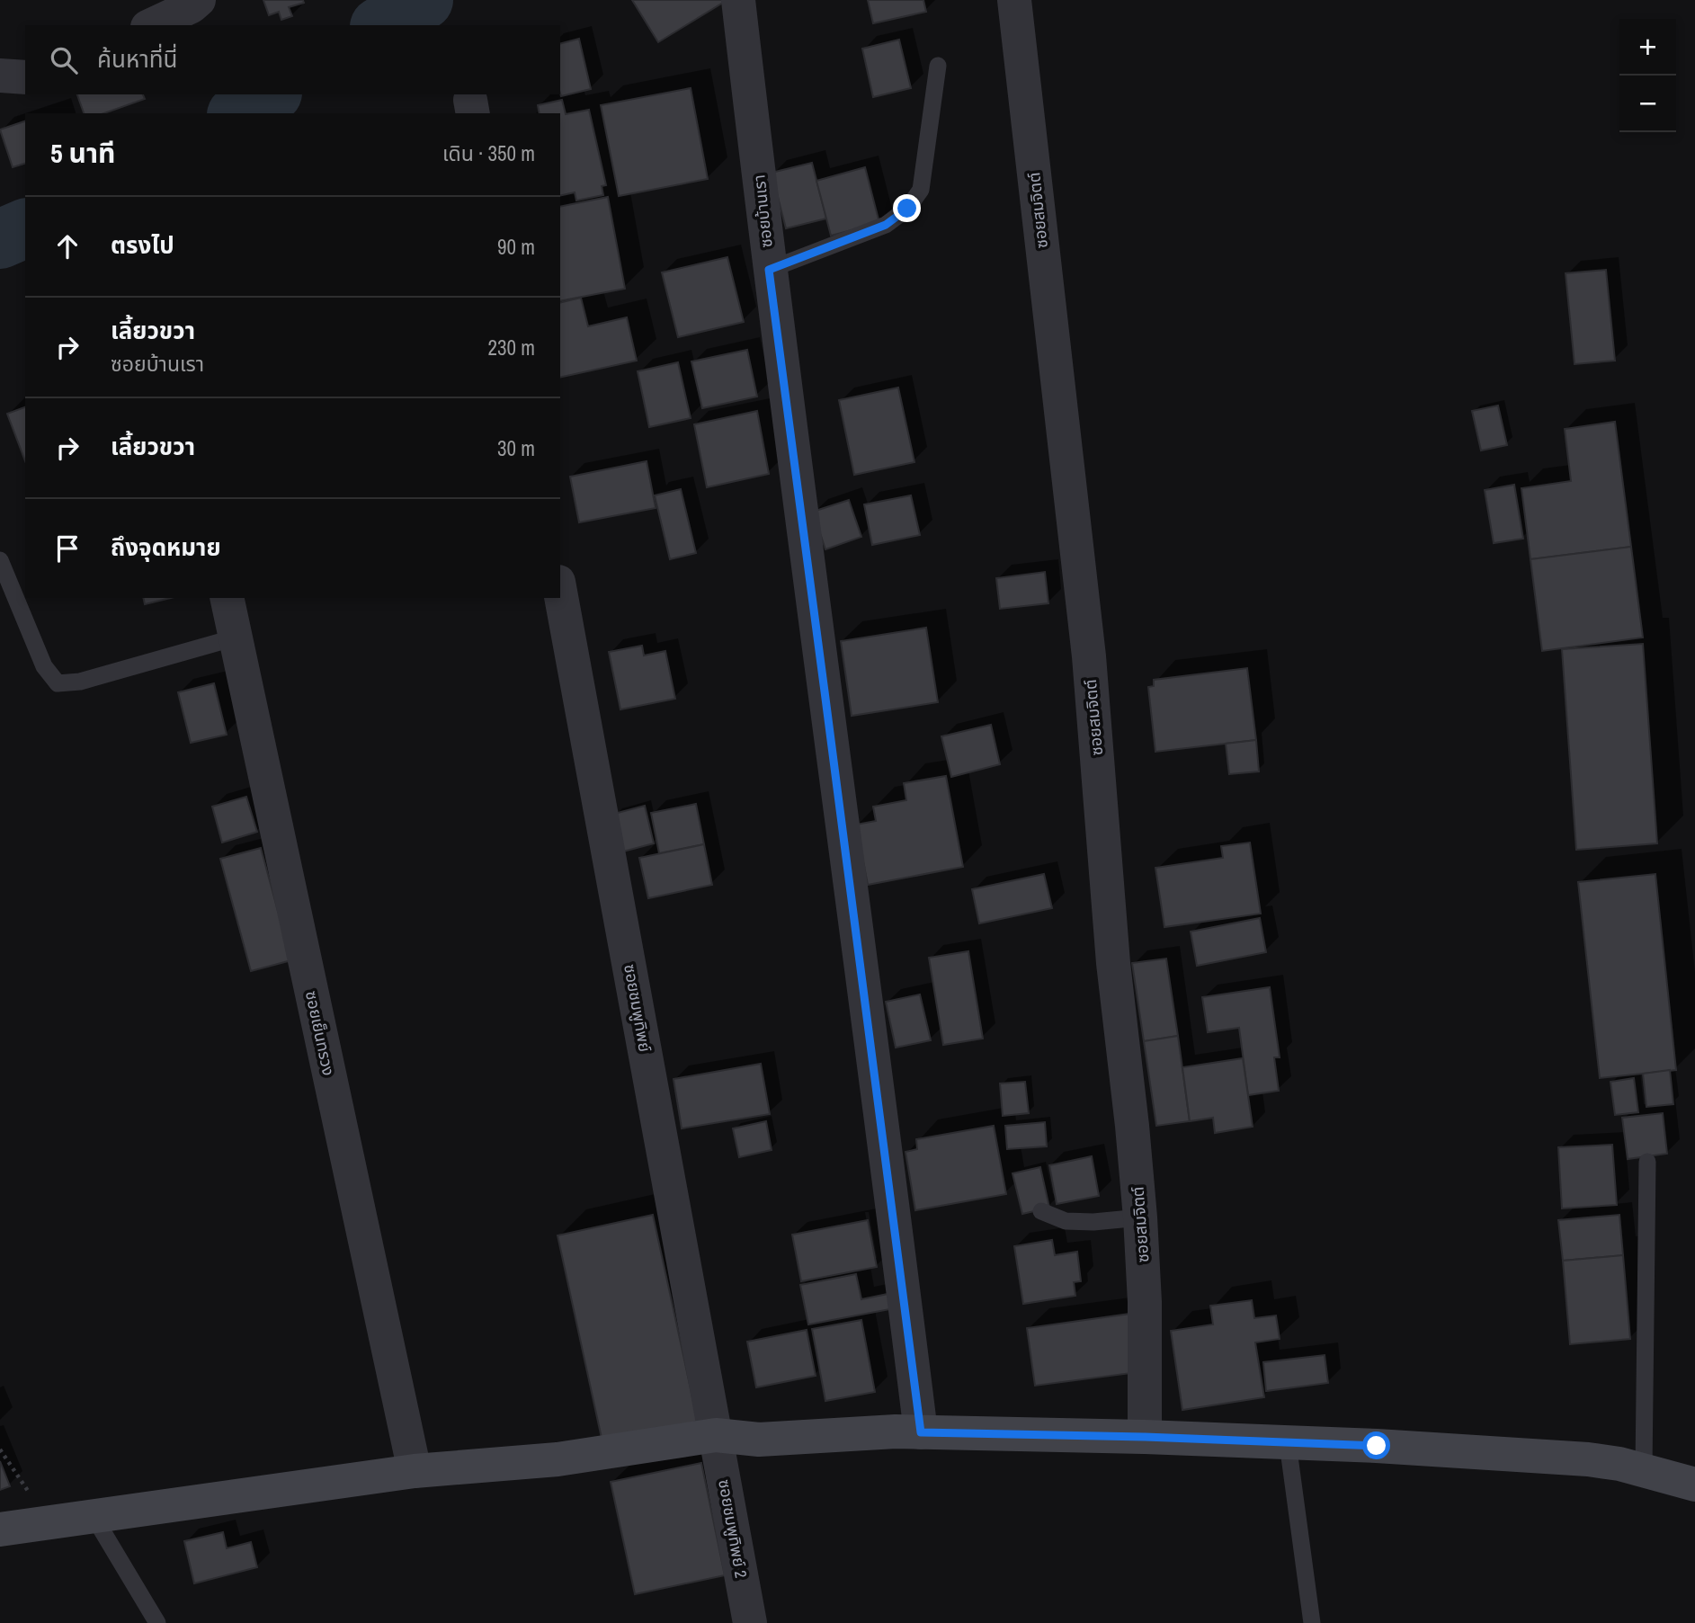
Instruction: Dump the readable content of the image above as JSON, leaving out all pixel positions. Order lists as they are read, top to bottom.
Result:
{
  "streets": {
    "street": [
      "ซอยสมจิตต์",
      "ซอยบ้านเรา",
      "ซอยชมพูทิพย์",
      "ซอยเย็นทรวง",
      "ซอยชมพูทิพย์ 2"
    ]
  },
  "crossings": [
    ["ซอยชมพูทิพย์", "ซอยชมพูทิพย์ 2"]
  ],
  "page": {
    "map_buttons": ["+", "−"],
    "search": "ค้นหาที่นี่",
    "heading": ["5 นาที", "เดิน · 350 m"],
    "list": [
      ["ตรงไป", "90 m"],
      ["เลี้ยวขวา", "ซอยบ้านเรา", "230 m"],
      ["เลี้ยวขวา", "30 m"],
      "ถึงจุดหมาย"
    ]
  }
}
